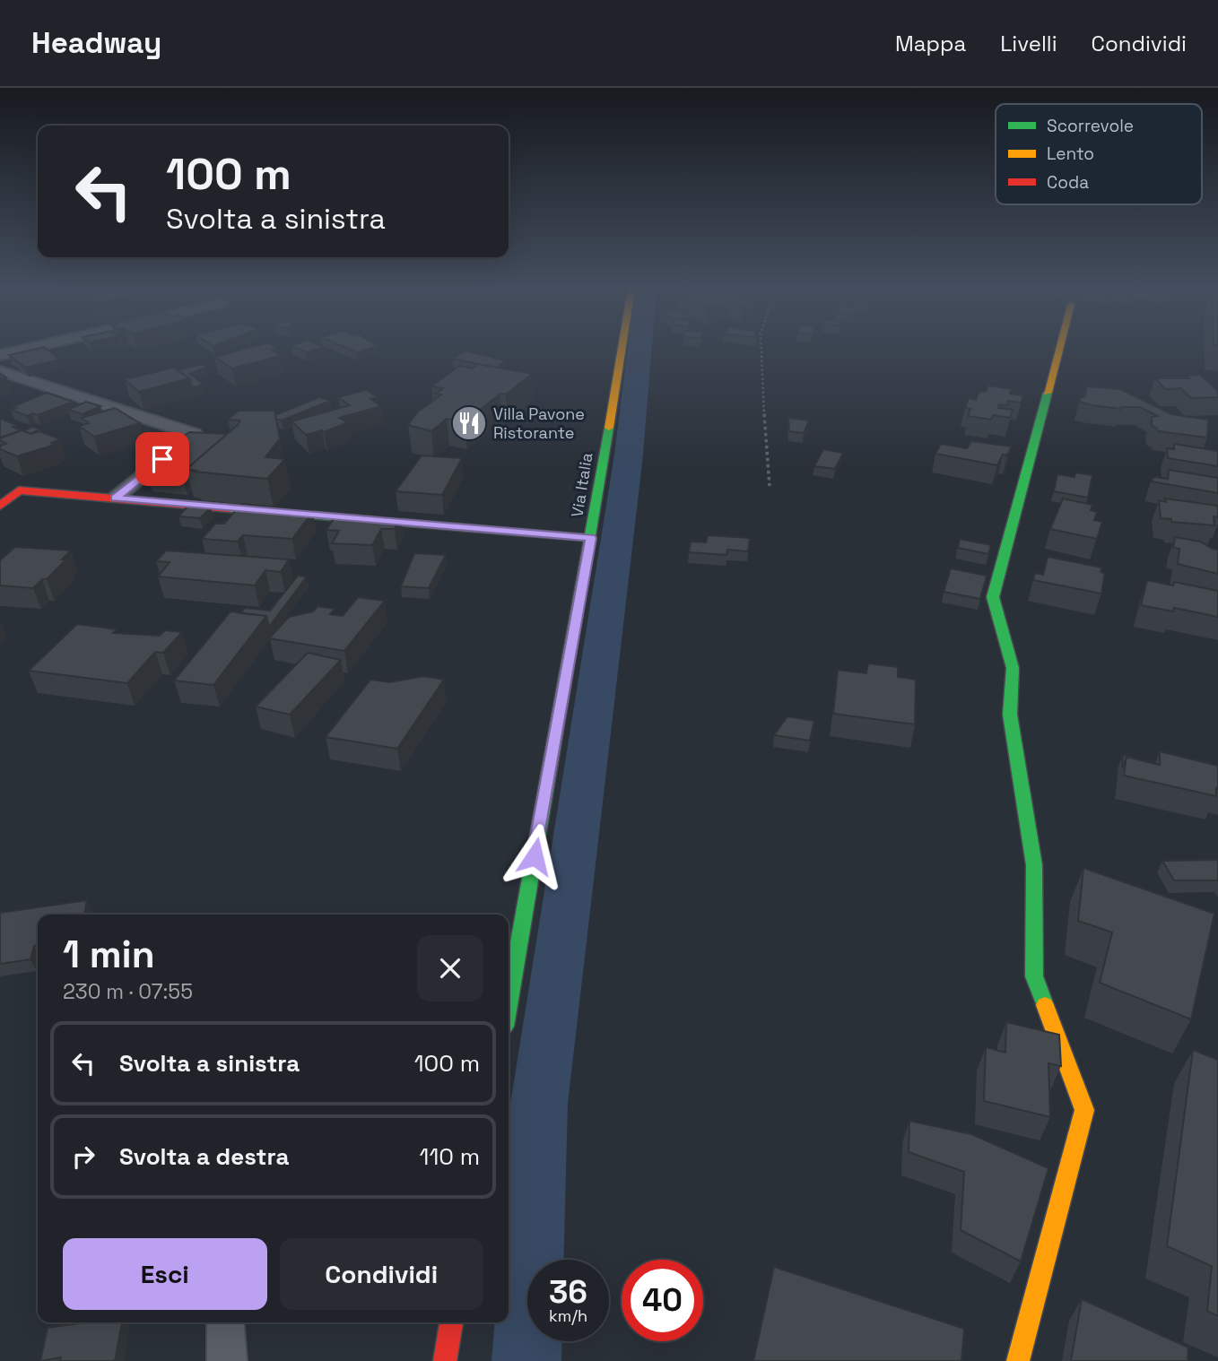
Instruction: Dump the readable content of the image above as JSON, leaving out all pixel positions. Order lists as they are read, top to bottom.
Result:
{
  "streets": {
    "street": ["Via Italia"]
  },
  "places": {
    "restaurant": ["Villa Pavone Ristorante"]
  },
  "legend": ["Scorrevole", "Lento", "Coda"],
  "page": {
    "header": "Headway",
    "nav": ["Mappa", "Livelli", "Condividi"],
    "turn": ["100 m", "Svolta a sinistra"],
    "heading": ["1 min", "230 m · 07:55"],
    "list": [
      {
        "name": "Svolta a sinistra",
        "value": "100 m"
      },
      {
        "name": "Svolta a destra",
        "value": "110 m"
      }
    ],
    "buttons": ["Esci", "Condividi"],
    "speed": "36 km/h",
    "limit": "40"
  }
}
